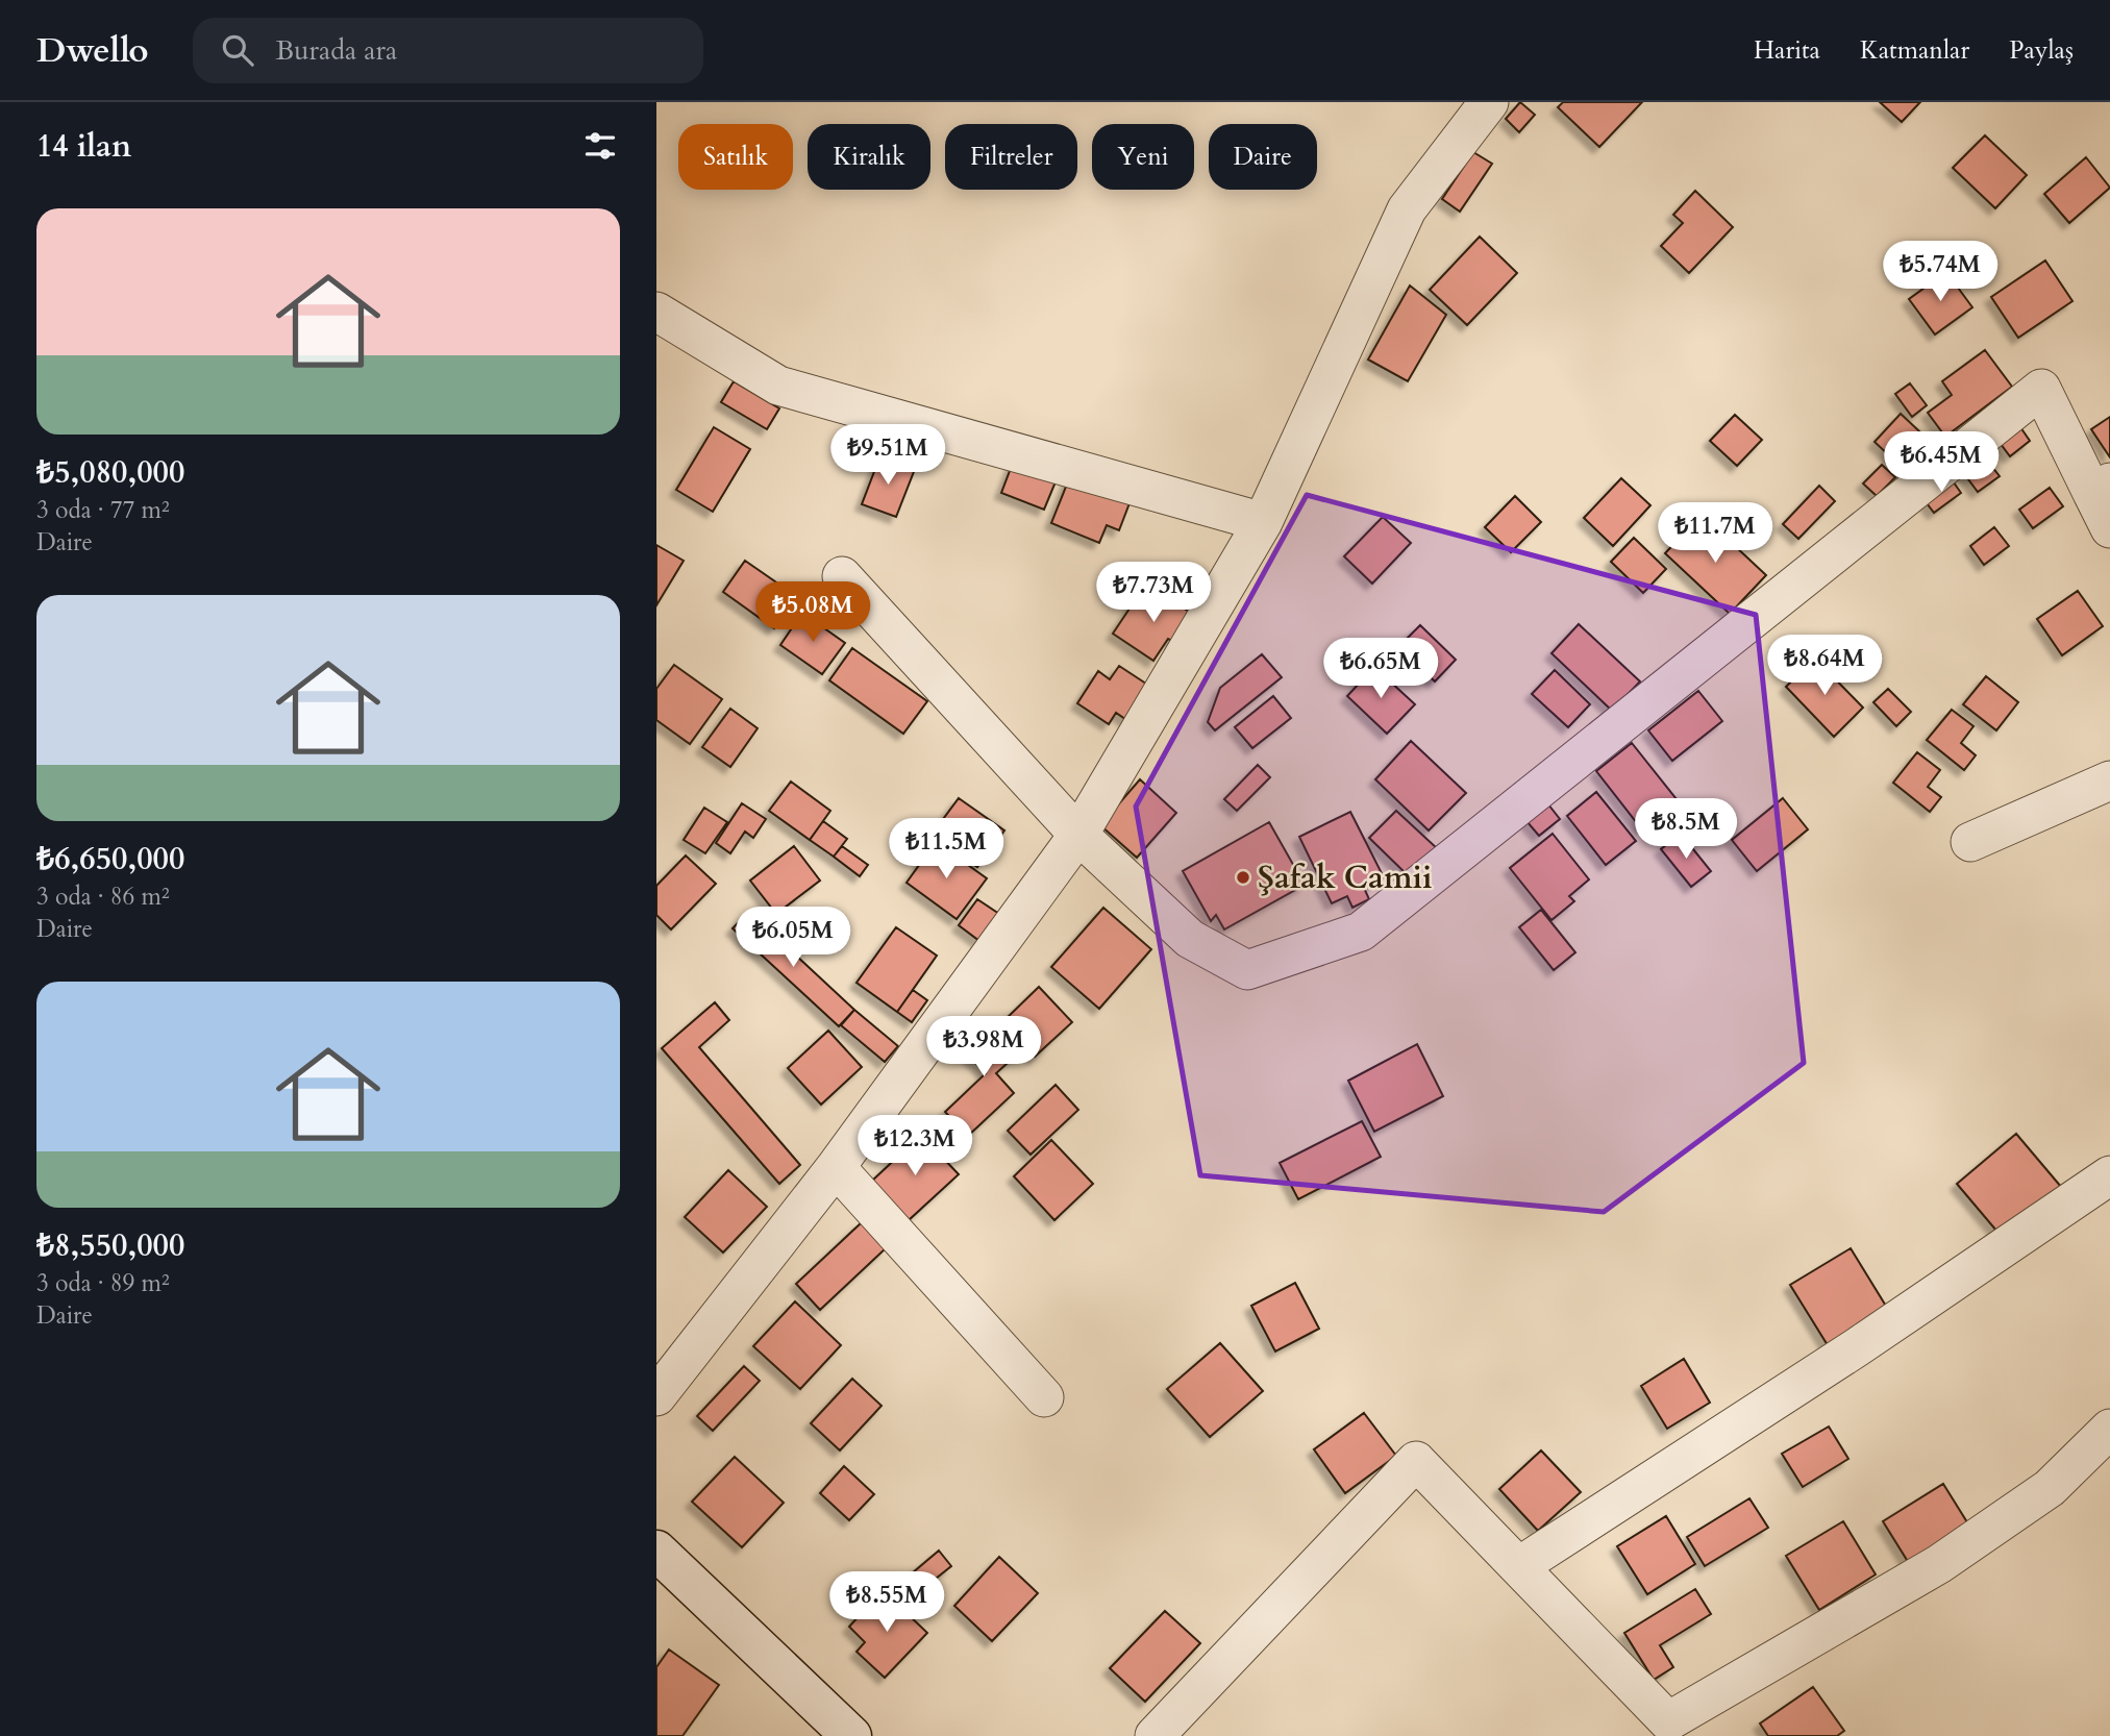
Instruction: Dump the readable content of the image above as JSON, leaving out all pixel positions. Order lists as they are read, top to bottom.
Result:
{
  "places": ["Şafak Camii"],
  "page": {
    "header": "Dwello",
    "search": "Burada ara",
    "nav": ["Harita", "Katmanlar", "Paylaş"],
    "heading": "14 ilan",
    "chip": [
      "Satılık",
      "Kiralık",
      "Filtreler",
      "Yeni",
      "Daire"
    ],
    "list": [
      {
        "name": "₺5,080,000",
        "note": "3 oda · 77 m² · Daire"
      },
      {
        "name": "₺6,650,000",
        "note": "3 oda · 86 m² · Daire"
      },
      {
        "name": "₺8,550,000",
        "note": "3 oda · 89 m² · Daire"
      }
    ],
    "price": [
      "₺5.74M",
      "₺9.51M",
      "₺6.45M",
      "₺11.7M",
      "₺7.73M",
      "₺5.08M",
      "₺8.64M",
      "₺6.65M",
      "₺8.5M",
      "₺11.5M",
      "₺6.05M",
      "₺3.98M",
      "₺12.3M",
      "₺8.55M"
    ]
  }
}
